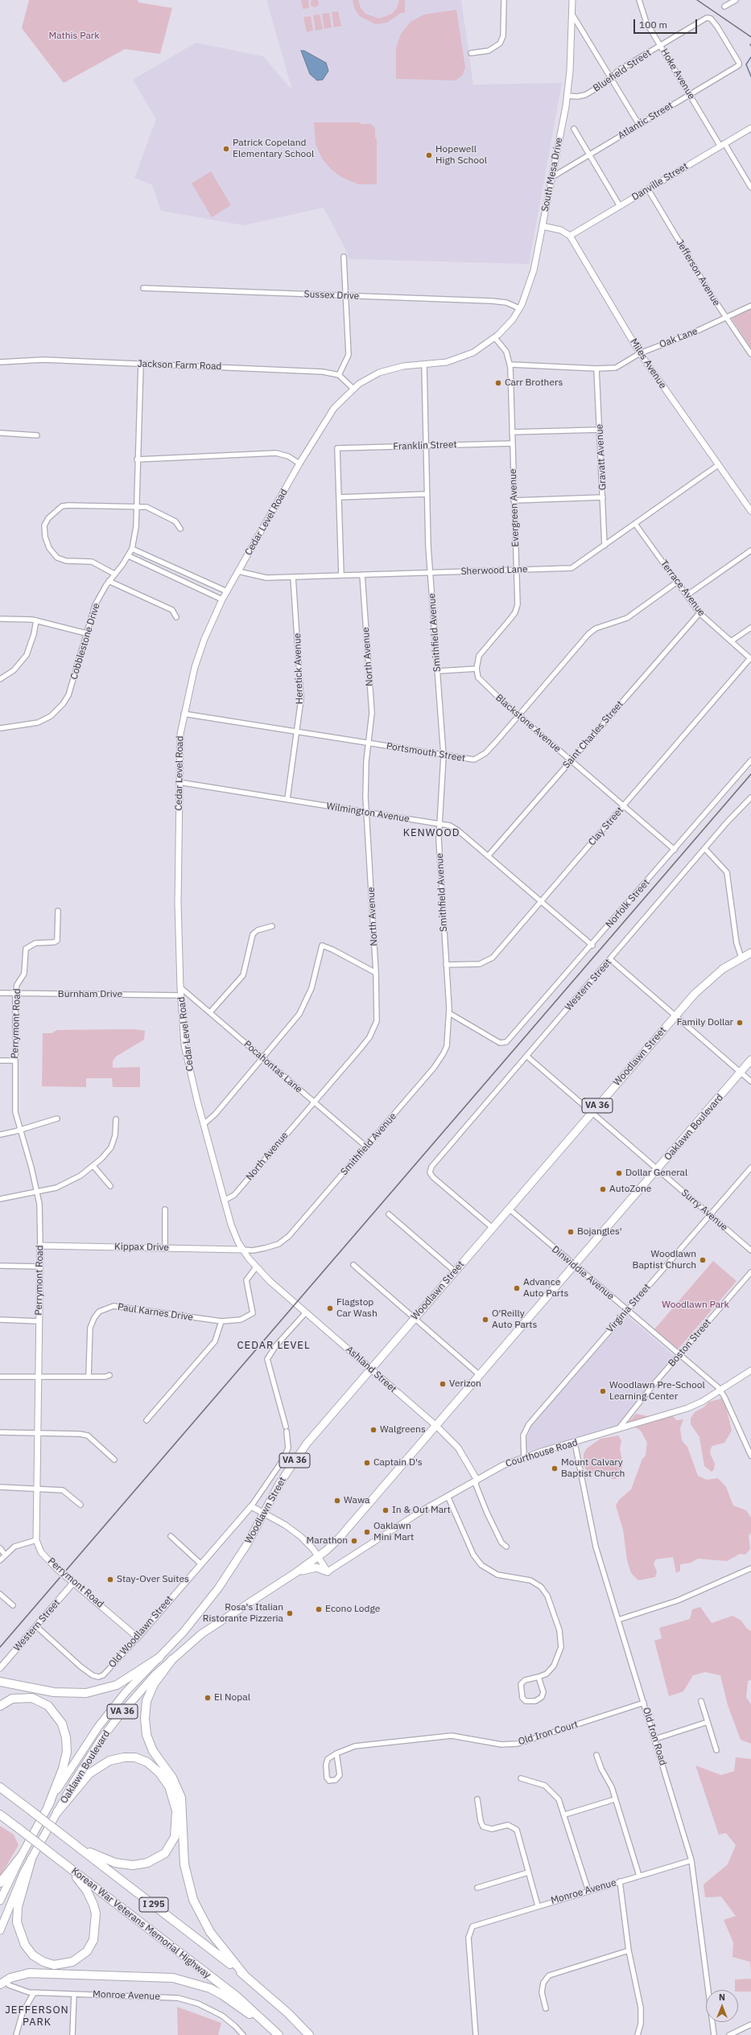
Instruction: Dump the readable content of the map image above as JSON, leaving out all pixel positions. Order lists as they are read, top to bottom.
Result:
{
  "streets": {
    "highway": [
      "Woodlawn Street",
      "VA 36",
      "Oaklawn Boulevard",
      "I 295",
      "Korean War Veterans Memorial Highway"
    ],
    "street": [
      "Bluefield Street",
      "Hoke Avenue",
      "Atlantic Street",
      "South Mesa Drive",
      "Danville Street",
      "Jefferson Avenue",
      "Sussex Drive",
      "Oak Lane",
      "Miles Avenue",
      "Jackson Farm Road",
      "Franklin Street",
      "Gravatt Avenue",
      "Evergreen Avenue",
      "Cedar Level Road",
      "Sherwood Lane",
      "Terrace Avenue",
      "Smithfield Avenue",
      "Cobblestone Drive",
      "North Avenue",
      "Heretick Avenue",
      "Blackstone Avenue",
      "Saint Charles Street",
      "Portsmouth Street",
      "Wilmington Avenue",
      "Clay Street",
      "Norfolk Street",
      "Western Street",
      "Burnham Drive",
      "Perrymont Road",
      "Pocahontas Lane",
      "Surry Avenue",
      "Kippax Drive",
      "Dinwiddie Avenue",
      "Virginia Street",
      "Paul Karnes Drive",
      "Boston Street",
      "Ashland Street",
      "Courthouse Road",
      "Old Woodlawn Street",
      "Old Iron Court",
      "Old Iron Road",
      "Monroe Avenue"
    ]
  },
  "crossings": [
    ["Bluefield Street", "Hoke Avenue"],
    ["Bluefield Street", "Atlantic Street"],
    ["Bluefield Street", "South Mesa Drive"],
    ["Hoke Avenue", "Atlantic Street"],
    ["Hoke Avenue", "Danville Street"],
    ["Atlantic Street", "South Mesa Drive"],
    ["South Mesa Drive", "Sussex Drive"],
    ["South Mesa Drive", "Evergreen Avenue"],
    ["Danville Street", "Jefferson Avenue"],
    ["Danville Street", "Miles Avenue"],
    ["Jefferson Avenue", "Oak Lane"],
    ["Oak Lane", "Miles Avenue"],
    ["Oak Lane", "Gravatt Avenue"],
    ["Oak Lane", "Evergreen Avenue"],
    ["Miles Avenue", "Sherwood Lane"],
    ["Jackson Farm Road", "Cobblestone Drive"],
    ["Franklin Street", "Evergreen Avenue"],
    ["Franklin Street", "Smithfield Avenue"],
    ["Gravatt Avenue", "Sherwood Lane"],
    ["Evergreen Avenue", "Sherwood Lane"],
    ["Evergreen Avenue", "Blackstone Avenue"],
    ["Cedar Level Road", "Sherwood Lane"],
    ["Cedar Level Road", "Smithfield Avenue"],
    ["Cedar Level Road", "North Avenue"],
    ["Cedar Level Road", "Portsmouth Street"],
    ["Cedar Level Road", "Wilmington Avenue"],
    ["Cedar Level Road", "Burnham Drive"],
    ["Cedar Level Road", "Pocahontas Lane"],
    ["Cedar Level Road", "Kippax Drive"],
    ["Cedar Level Road", "Paul Karnes Drive"],
    ["Cedar Level Road", "Ashland Street"],
    ["Sherwood Lane", "Terrace Avenue"],
    ["Sherwood Lane", "Smithfield Avenue"],
    ["Sherwood Lane", "North Avenue"],
    ["Sherwood Lane", "Heretick Avenue"],
    ["Terrace Avenue", "Saint Charles Street"],
    ["Terrace Avenue", "Portsmouth Street"],
    ["Terrace Avenue", "Clay Street"],
    ["Smithfield Avenue", "Portsmouth Street"],
    ["Smithfield Avenue", "Wilmington Avenue"],
    ["Smithfield Avenue", "Clay Street"],
    ["Smithfield Avenue", "Norfolk Street"],
    ["Smithfield Avenue", "Pocahontas Lane"],
    ["Smithfield Avenue", "Kippax Drive"],
    ["North Avenue", "Portsmouth Street"],
    ["North Avenue", "Wilmington Avenue"],
    ["North Avenue", "Pocahontas Lane"],
    ["Heretick Avenue", "Portsmouth Street"],
    ["Heretick Avenue", "Wilmington Avenue"],
    ["Blackstone Avenue", "Saint Charles Street"],
    ["Blackstone Avenue", "Portsmouth Street"],
    ["Blackstone Avenue", "Clay Street"],
    ["Blackstone Avenue", "Norfolk Street"],
    ["Saint Charles Street", "Wilmington Avenue"],
    ["Wilmington Avenue", "Clay Street"],
    ["Wilmington Avenue", "Norfolk Street"],
    ["Western Street", "Perrymont Road"],
    ["Western Street", "Woodlawn Street"],
    ["Western Street", "Surry Avenue"],
    ["Western Street", "Old Woodlawn Street"],
    ["Burnham Drive", "Perrymont Road"],
    ["Perrymont Road", "Kippax Drive"],
    ["Perrymont Road", "Old Woodlawn Street"],
    ["Woodlawn Street", "Oaklawn Boulevard"],
    ["Woodlawn Street", "Surry Avenue"],
    ["Woodlawn Street", "Dinwiddie Avenue"],
    ["Woodlawn Street", "Ashland Street"],
    ["Oaklawn Boulevard", "Surry Avenue"],
    ["Oaklawn Boulevard", "Dinwiddie Avenue"],
    ["Oaklawn Boulevard", "Ashland Street"],
    ["Surry Avenue", "Virginia Street"],
    ["Dinwiddie Avenue", "Virginia Street"],
    ["Dinwiddie Avenue", "Boston Street"],
    ["Dinwiddie Avenue", "Courthouse Road"],
    ["Virginia Street", "Courthouse Road"],
    ["Paul Karnes Drive", "Ashland Street"],
    ["Boston Street", "Courthouse Road"],
    ["Ashland Street", "Courthouse Road"],
    ["Courthouse Road", "Old Iron Road"],
    ["Old Iron Court", "Old Iron Road"],
    ["Old Iron Road", "Monroe Avenue"]
  ],
  "districts": ["KENWOOD", "CEDAR LEVEL", "JEFFERSON PARK"],
  "parks": ["Mathis Park", "Woodlawn Park"],
  "places": [
    "Patrick Copeland Elementary School",
    "Hopewell High School",
    "Carr Brothers",
    "Family Dollar",
    "Dollar General",
    "AutoZone",
    "Bojangles'",
    "Woodlawn Baptist Church",
    "Advance Auto Parts",
    "Flagstop Car Wash",
    "O'Reilly Auto Parts",
    "Verizon",
    "Woodlawn Pre-School Learning Center",
    "Walgreens",
    "Captain D's",
    "Mount Calvary Baptist Church",
    "Wawa",
    "In & Out Mart",
    "Oaklawn Mini Mart",
    "Marathon",
    "Stay-Over Suites",
    "Econo Lodge",
    "Rosa's Italian Ristorante Pizzeria",
    "El Nopal"
  ],
  "scale_bar": "100 m",
  "north": "top"
}
